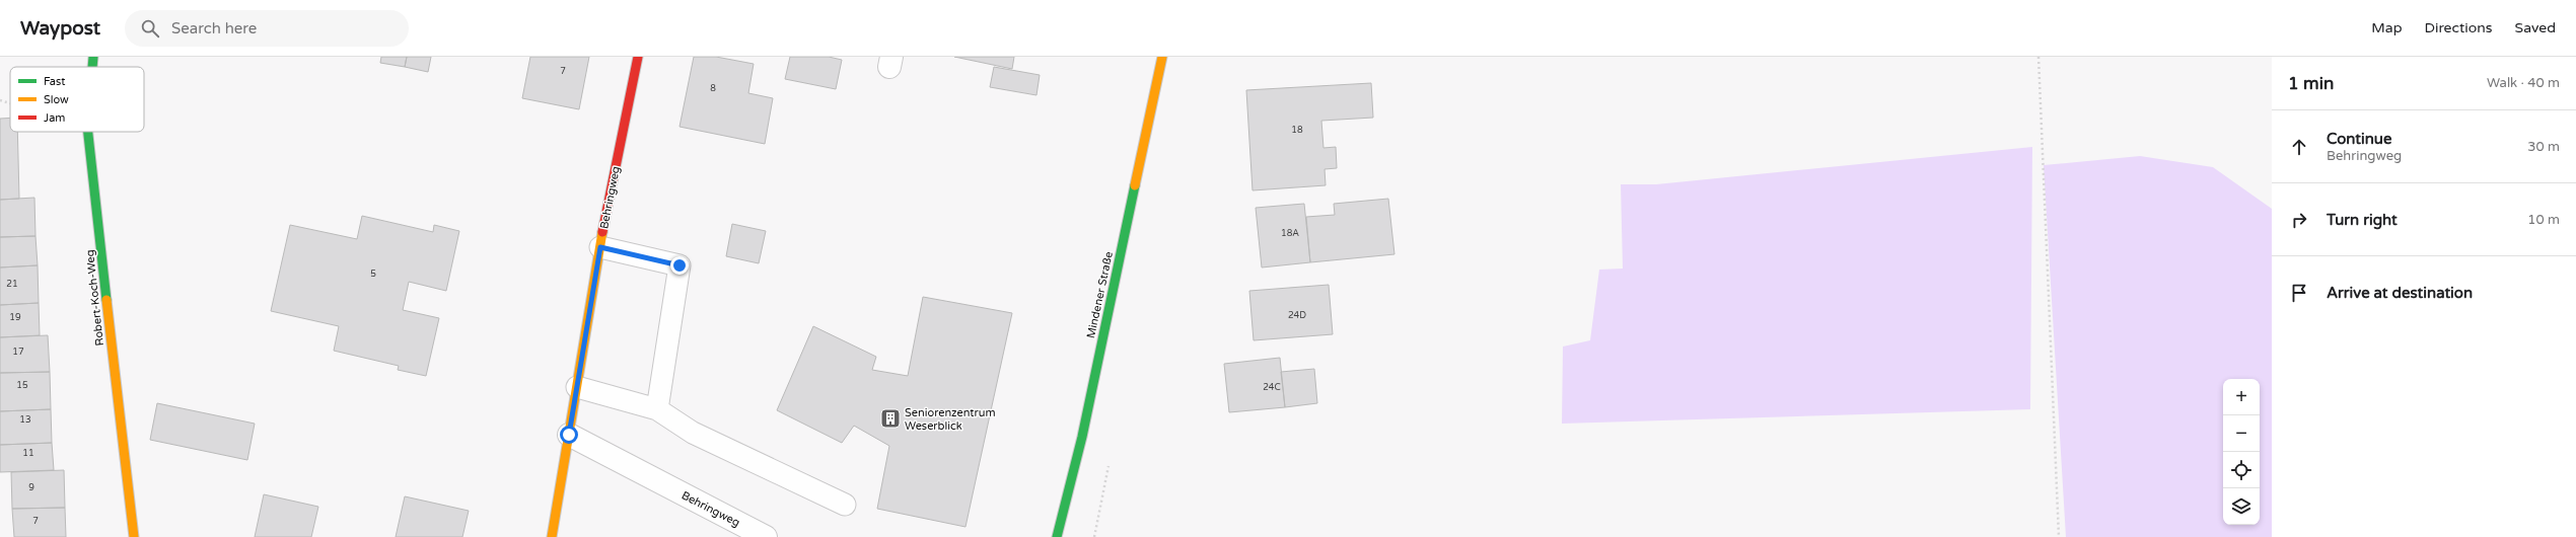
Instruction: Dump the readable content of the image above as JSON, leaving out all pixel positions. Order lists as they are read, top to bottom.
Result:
{
  "streets": {
    "street": ["Behringweg", "Mindener Straße", "Robert-Koch-Weg"]
  },
  "places": {
    "building": ["Seniorenzentrum Weserblick"]
  },
  "house_numbers": [
    "7",
    "8",
    "18",
    "18A",
    "5",
    "21",
    "24D",
    "19",
    "17",
    "15",
    "24C",
    "13",
    "11",
    "9",
    "7"
  ],
  "legend": ["Fast", "Slow", "Jam"],
  "page": {
    "header": "Waypost",
    "search": "Search here",
    "nav": ["Map", "Directions", "Saved"],
    "heading": ["1 min", "Walk · 40 m"],
    "list": [
      ["Continue", "Behringweg", "30 m"],
      ["Turn right", "10 m"],
      "Arrive at destination"
    ],
    "map_buttons": ["+", "−"]
  }
}
